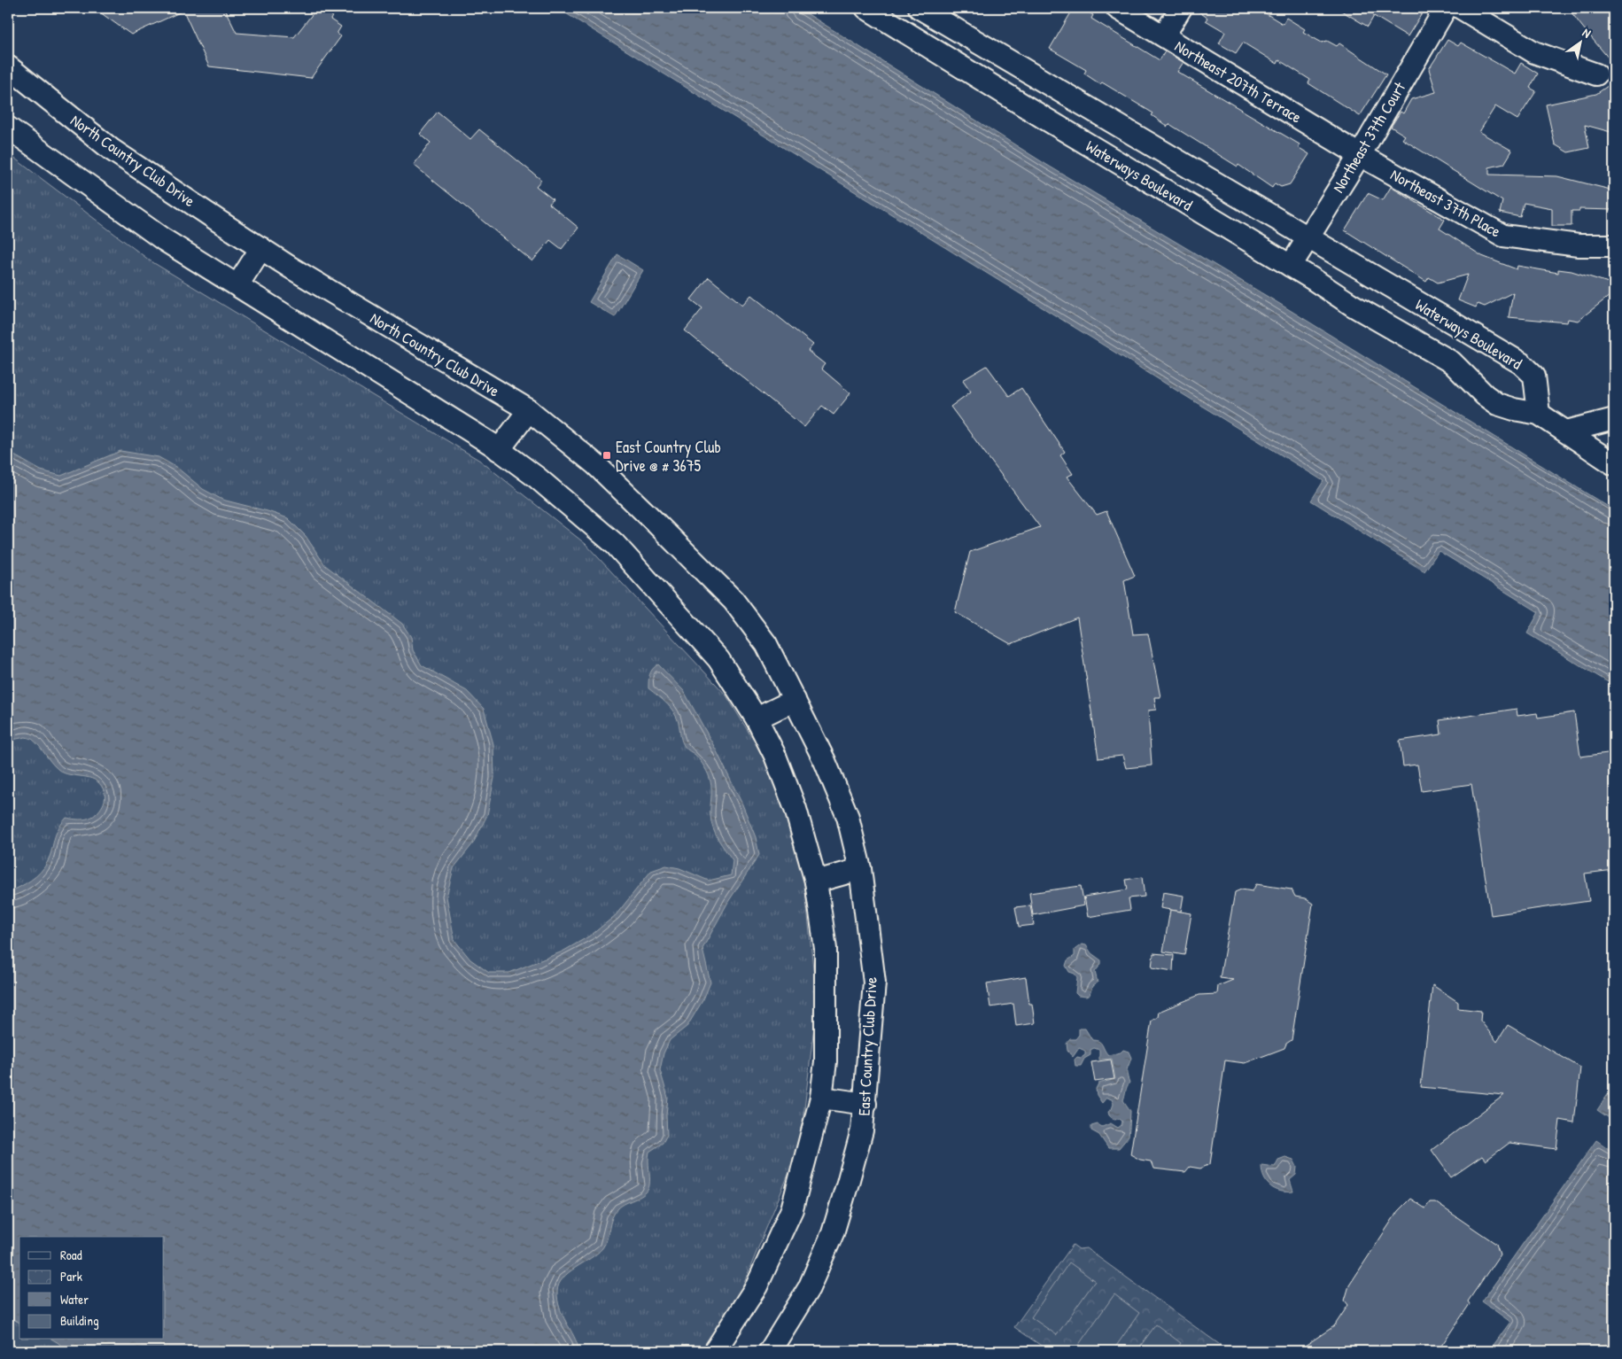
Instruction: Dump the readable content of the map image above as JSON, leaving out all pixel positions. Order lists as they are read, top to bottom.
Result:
{
  "streets": {
    "street": [
      "Northeast 207th Terrace",
      "Northeast 37th Court",
      "North Country Club Drive",
      "Waterways Boulevard",
      "Northeast 37th Place",
      "East Country Club Drive"
    ]
  },
  "crossings": [
    ["Northeast 207th Terrace", "Northeast 37th Court"],
    ["Northeast 207th Terrace", "Northeast 37th Place"],
    ["Northeast 37th Court", "Waterways Boulevard"],
    ["Northeast 37th Court", "Northeast 37th Place"],
    ["North Country Club Drive", "East Country Club Drive"]
  ],
  "places": {
    "transit": ["East Country Club Drive @ # 3675"]
  },
  "legend": [
    "Road",
    "Park",
    "Water",
    "Building"
  ],
  "north": "top right"
}
